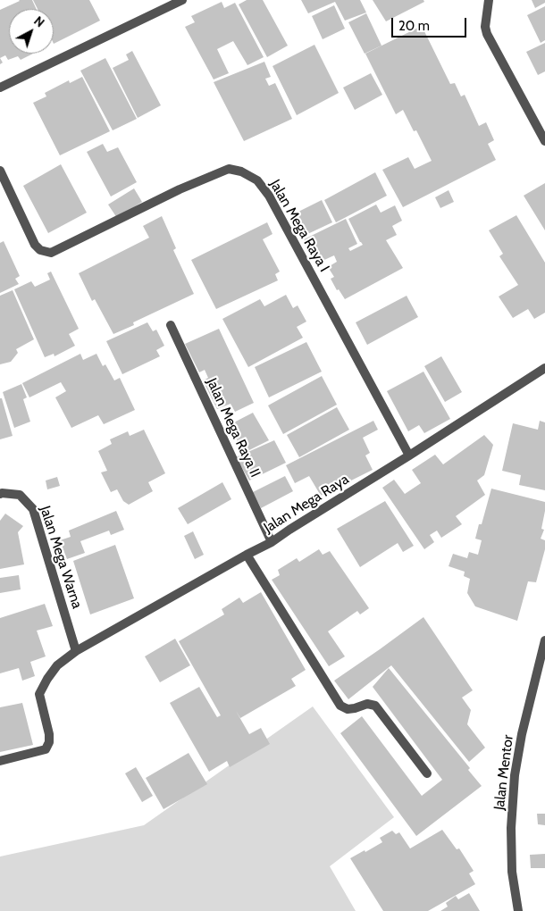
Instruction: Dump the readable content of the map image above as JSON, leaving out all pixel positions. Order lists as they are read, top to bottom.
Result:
{
  "streets": {
    "street": [
      "Jalan Mega Raya I",
      "Jalan Mega Raya II",
      "Jalan Mega Raya",
      "Jalan Mega Warna",
      "Jalan Mentor"
    ]
  },
  "crossings": [
    ["Jalan Mega Raya I", "Jalan Mega Raya"],
    ["Jalan Mega Raya II", "Jalan Mega Raya"],
    ["Jalan Mega Raya", "Jalan Mega Warna"]
  ],
  "scale_bar": "20 m",
  "north": "top right"
}
